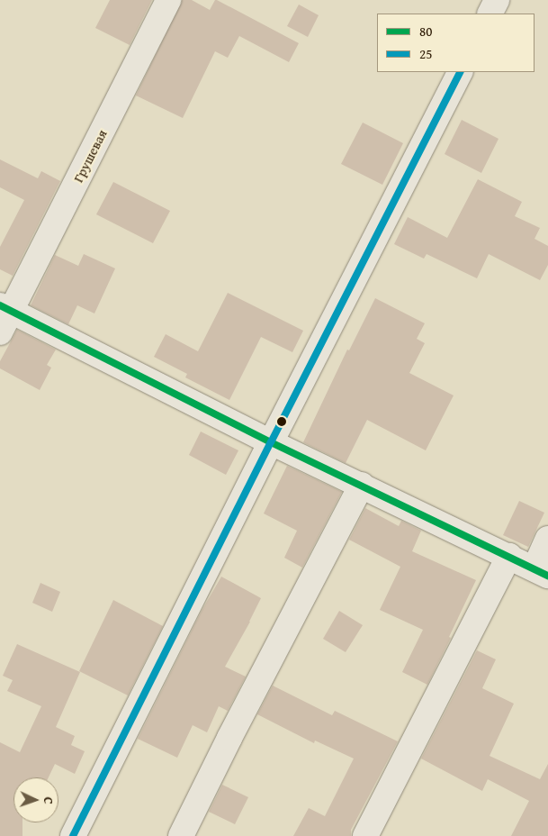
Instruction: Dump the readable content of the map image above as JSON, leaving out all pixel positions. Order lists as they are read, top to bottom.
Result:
{
  "streets": {
    "street": ["Грушевая"]
  },
  "lines": ["transit line 25", "transit line 80"],
  "legend": ["80", "25"],
  "north": "right"
}
